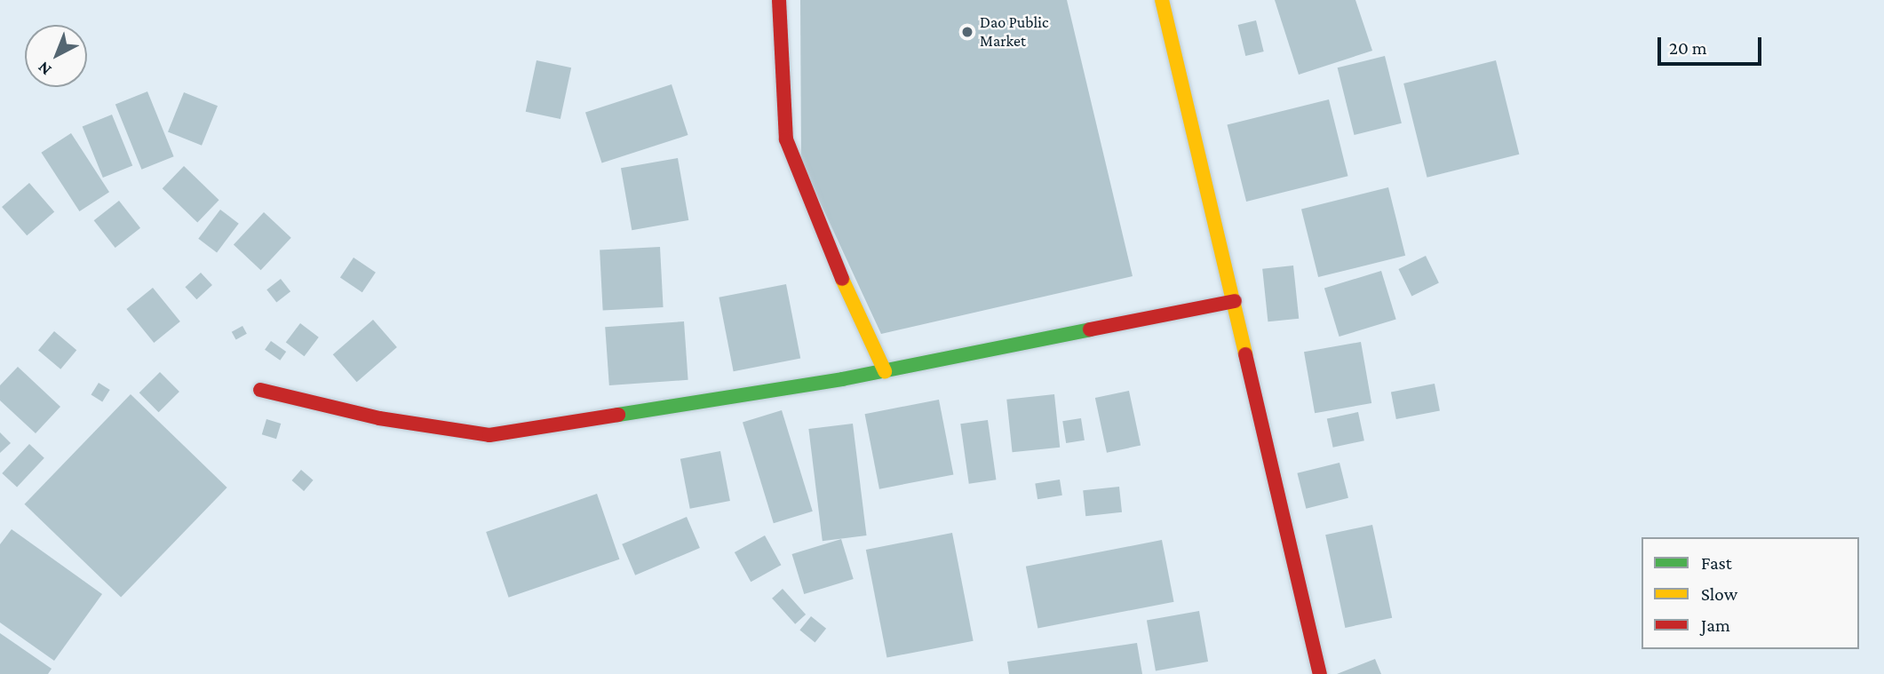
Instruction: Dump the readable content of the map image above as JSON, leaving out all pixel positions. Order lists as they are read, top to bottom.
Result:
{
  "places": ["Dao Public Market"],
  "legend": ["Fast", "Slow", "Jam"],
  "scale_bar": "20 m",
  "north": "bottom left"
}
